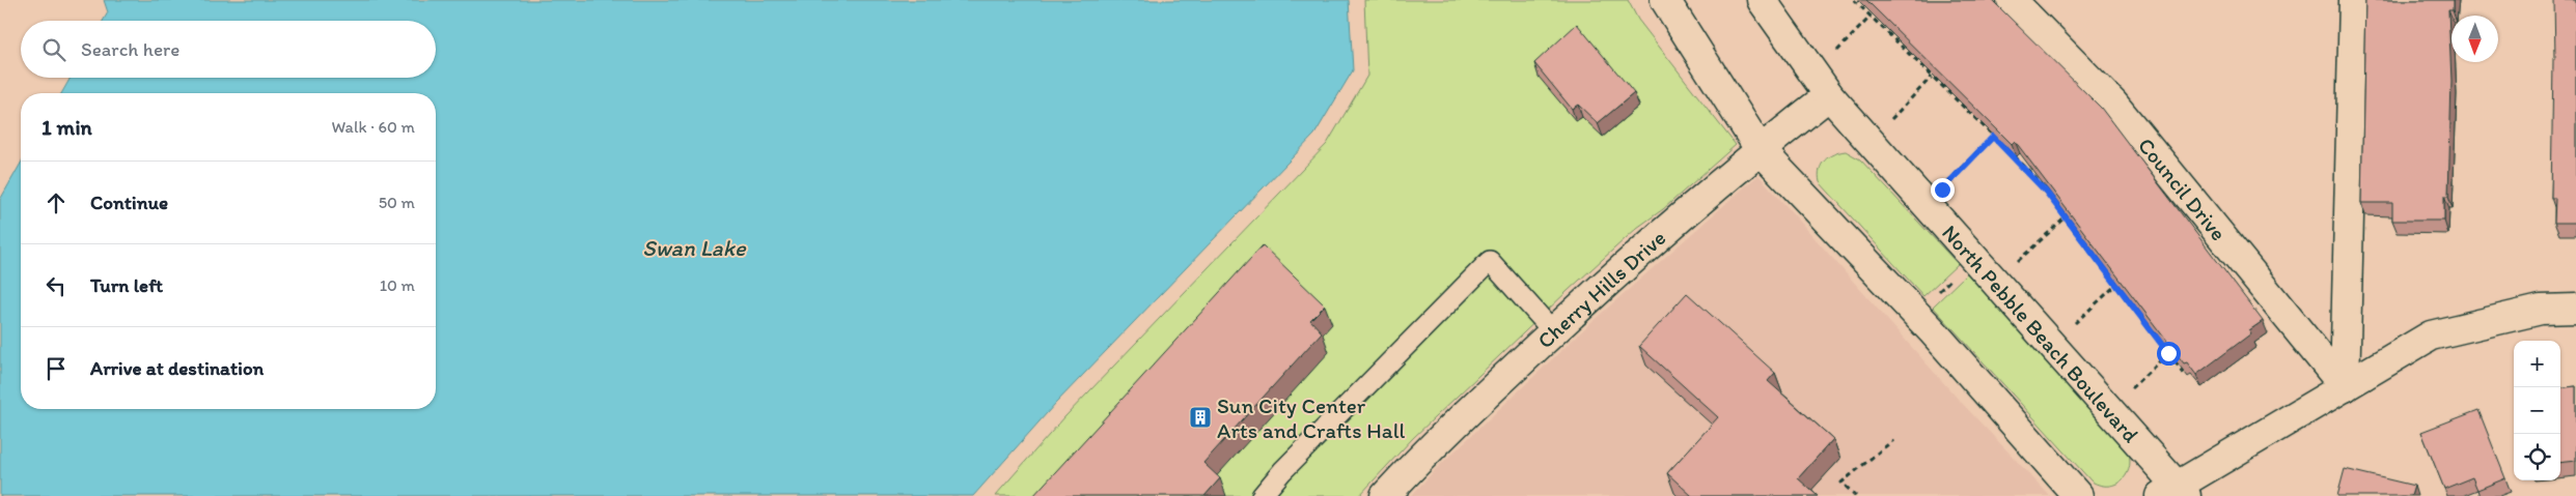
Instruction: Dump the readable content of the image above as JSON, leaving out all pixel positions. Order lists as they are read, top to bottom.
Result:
{
  "streets": {
    "street": ["Council Drive", "Cherry Hills Drive", "North Pebble Beach Boulevard"]
  },
  "crossings": [
    ["Cherry Hills Drive", "North Pebble Beach Boulevard"]
  ],
  "water": ["Swan Lake"],
  "places": {
    "building": ["Sun City Center Arts and Crafts Hall"]
  },
  "north": "bottom",
  "page": {
    "search": "Search here",
    "heading": ["1 min", "Walk · 60 m"],
    "list": [
      ["Continue", "50 m"],
      ["Turn left", "10 m"],
      "Arrive at destination"
    ],
    "map_buttons": ["+", "−"]
  }
}
